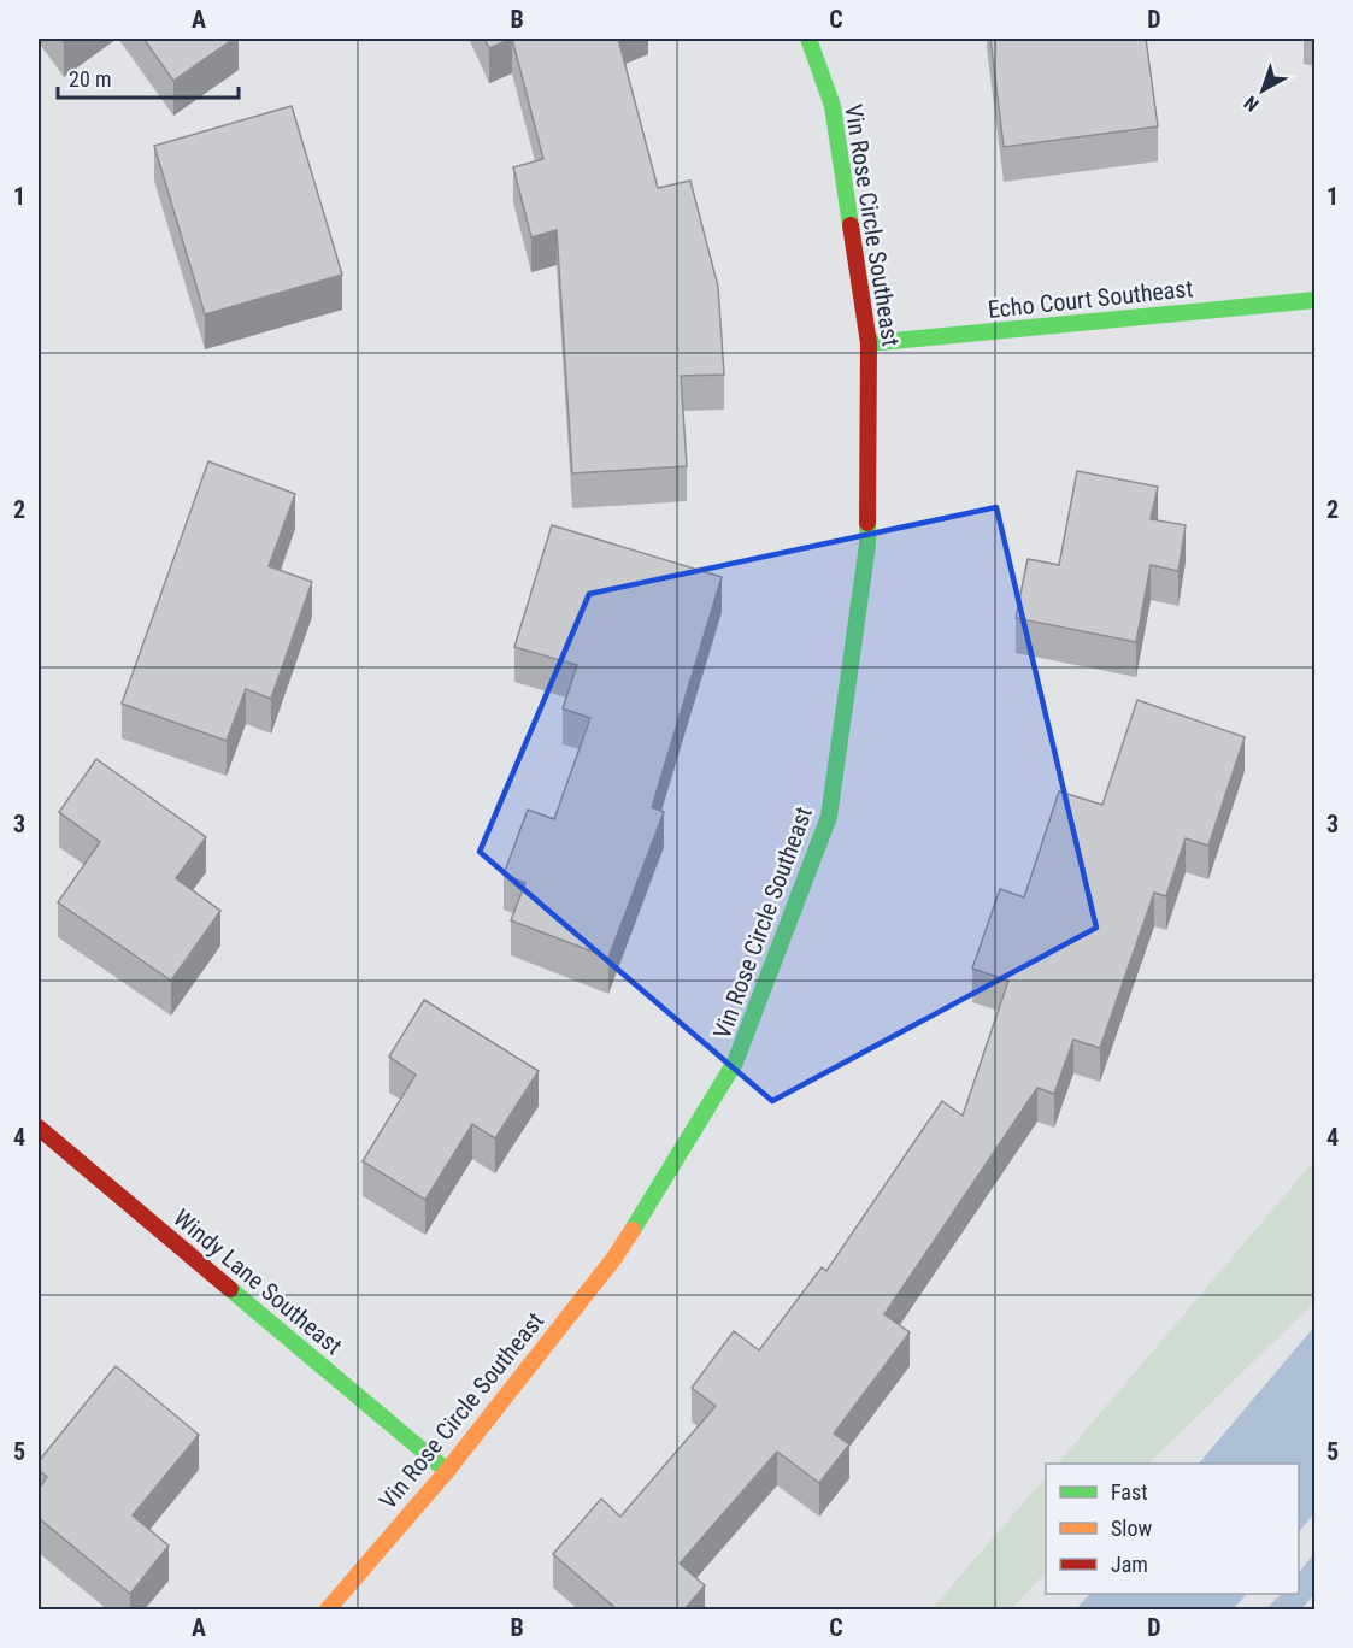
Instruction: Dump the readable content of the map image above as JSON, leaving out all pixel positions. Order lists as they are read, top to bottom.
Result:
{
  "streets": {
    "street": ["Vin Rose Circle Southeast", "Echo Court Southeast", "Windy Lane Southeast"]
  },
  "crossings": [
    ["Vin Rose Circle Southeast", "Echo Court Southeast"],
    ["Vin Rose Circle Southeast", "Windy Lane Southeast"]
  ],
  "legend": ["Fast", "Slow", "Jam"],
  "scale_bar": "20 m",
  "north": "bottom left",
  "grid": {
    "columns": [
      "A",
      "B",
      "C",
      "D"
    ],
    "rows": [
      "1",
      "2",
      "3",
      "4",
      "5"
    ]
  }
}
